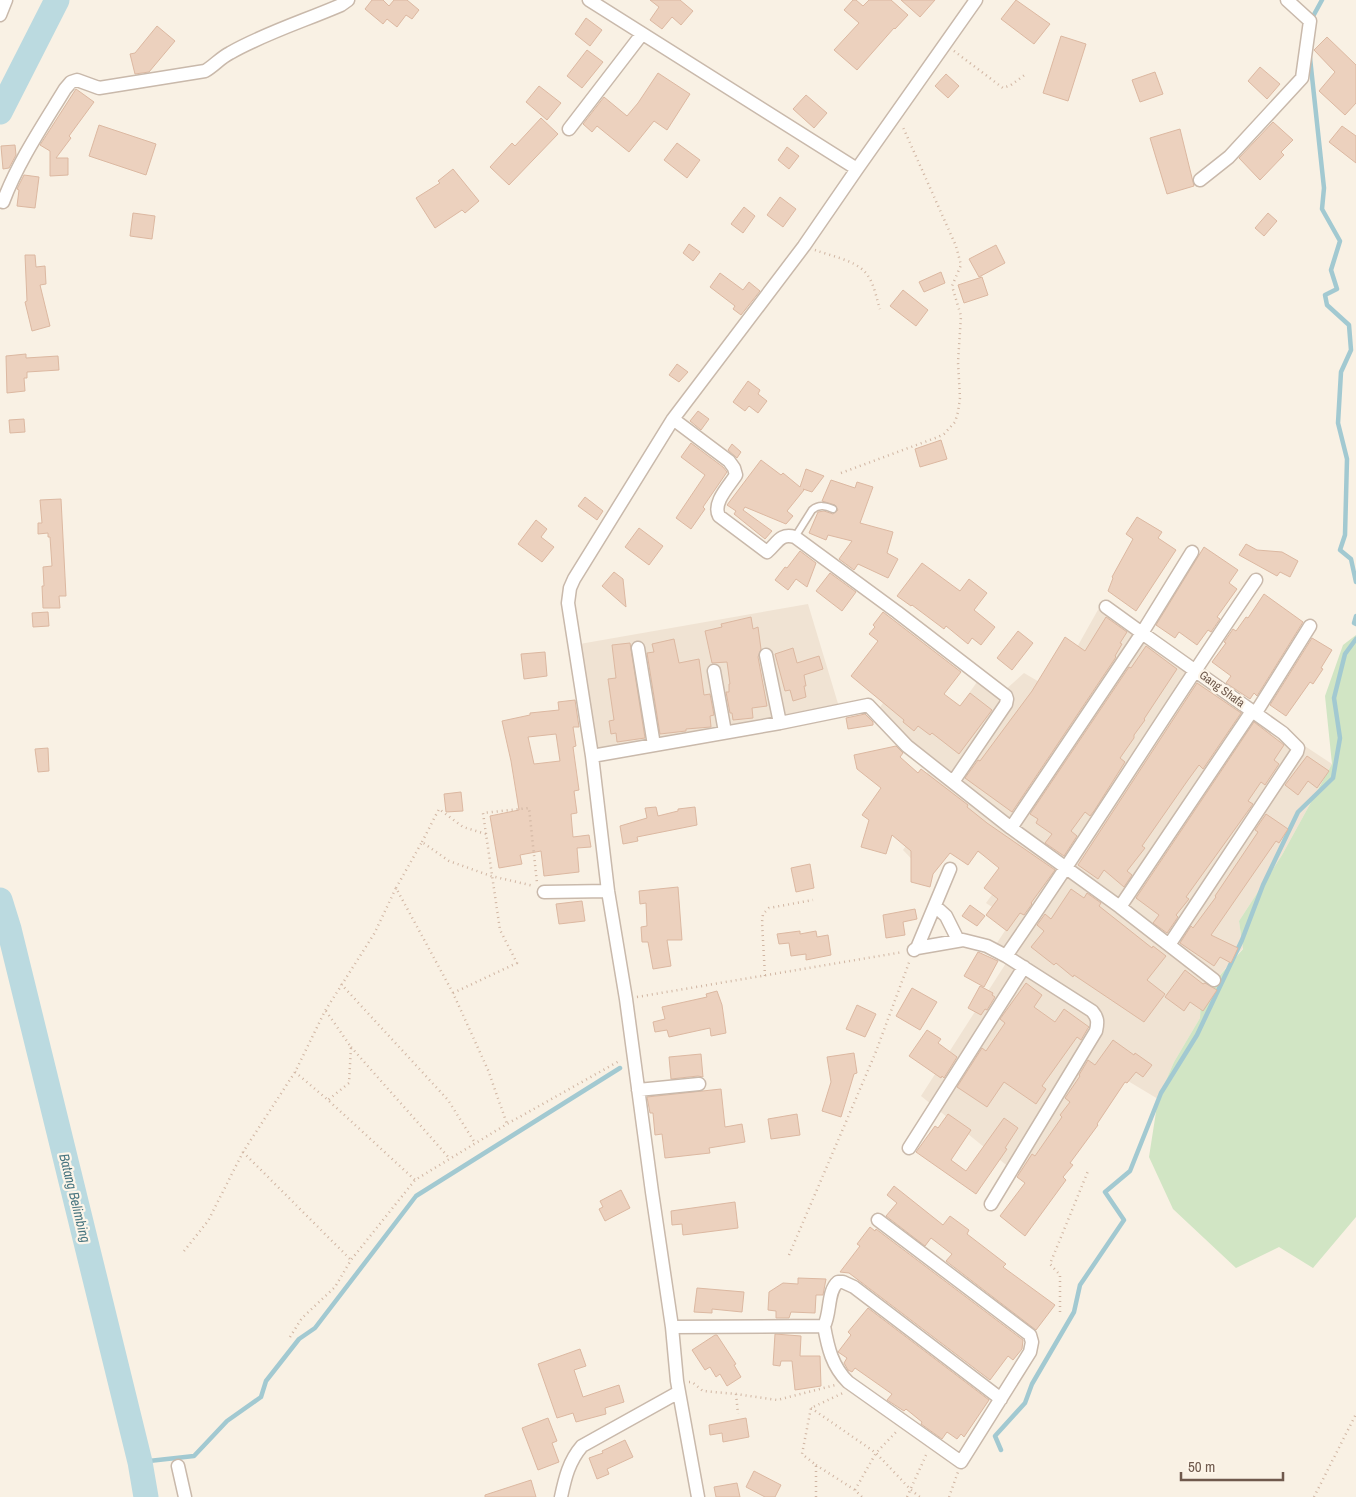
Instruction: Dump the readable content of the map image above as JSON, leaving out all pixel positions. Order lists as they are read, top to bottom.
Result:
{
  "streets": {
    "street": ["Gang Shafa"]
  },
  "water": ["Batang Belimbing"],
  "scale_bar": "50 m"
}
